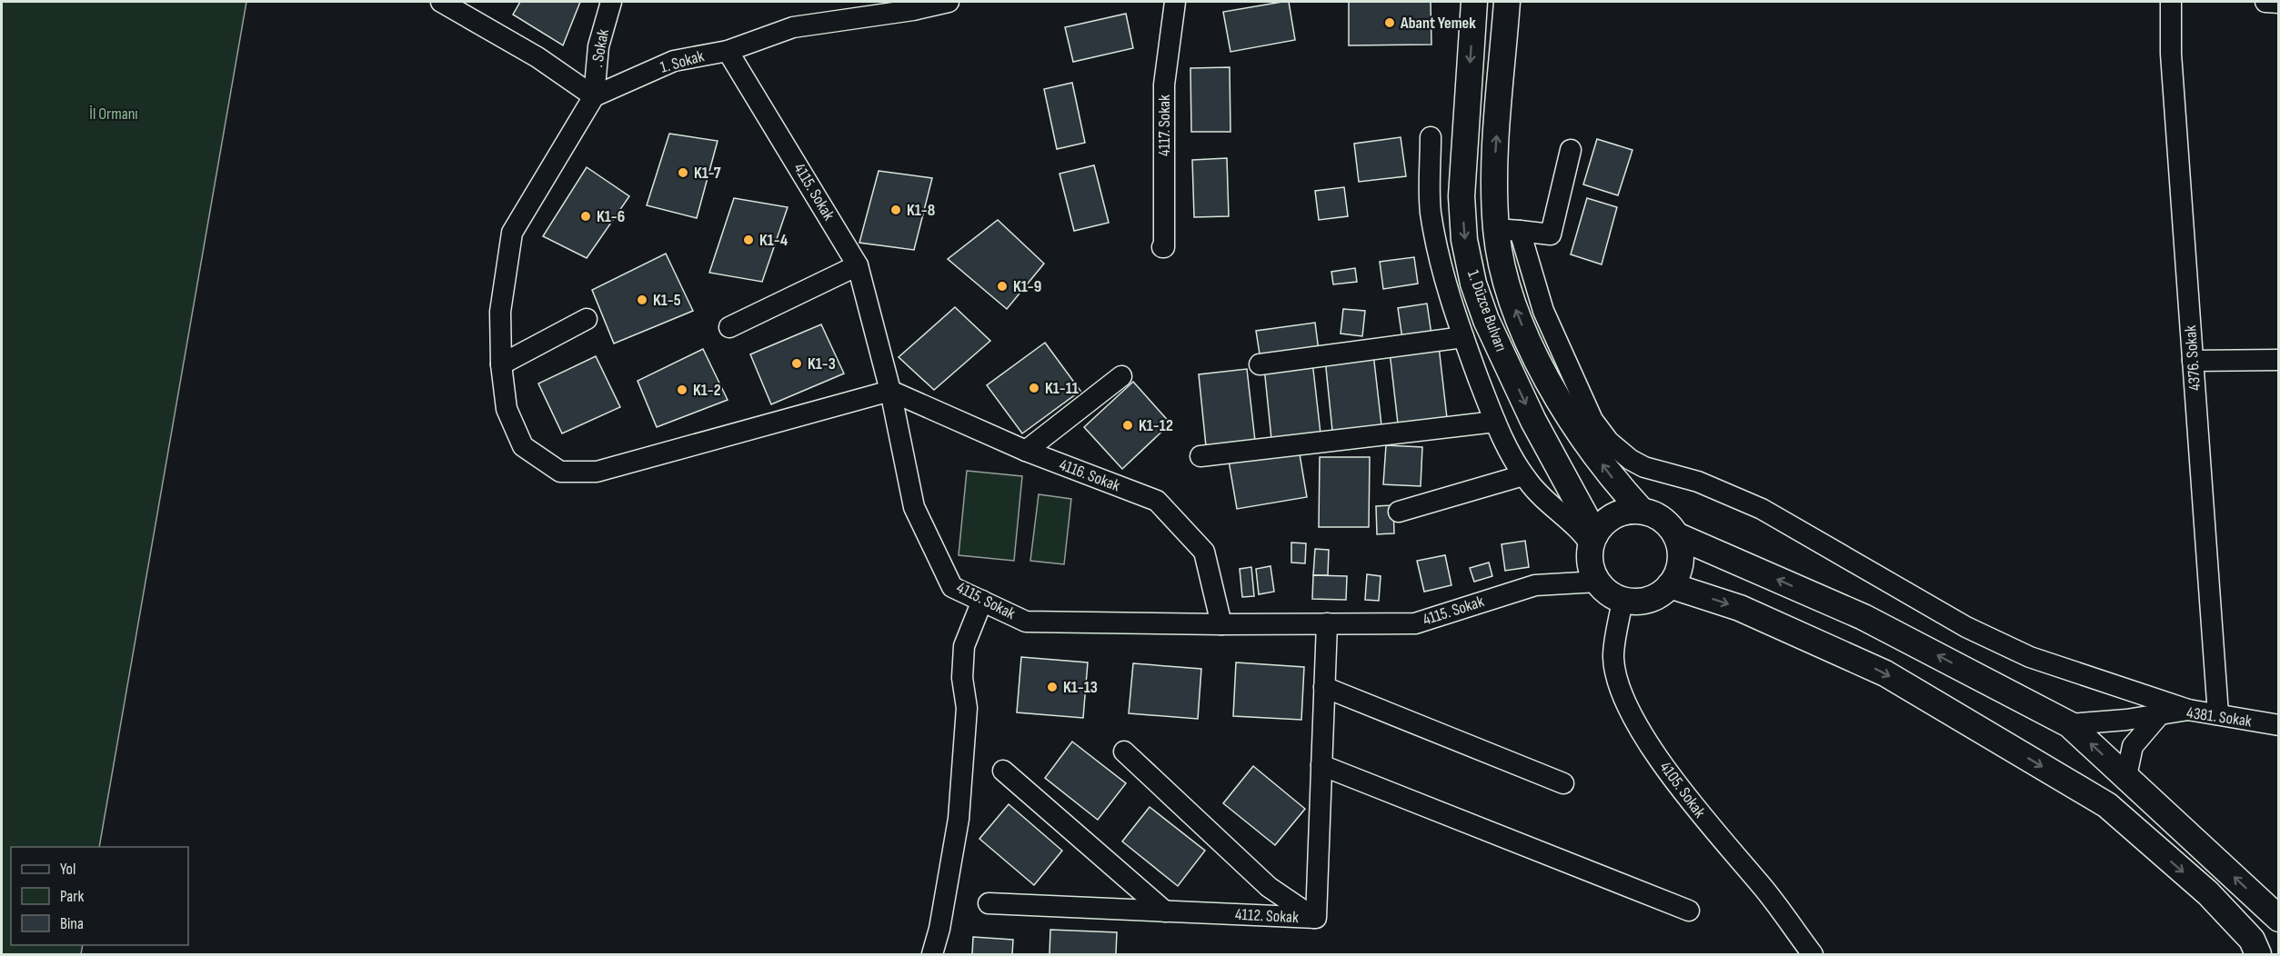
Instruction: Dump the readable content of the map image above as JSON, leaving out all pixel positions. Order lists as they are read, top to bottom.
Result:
{
  "streets": {
    "main road": ["1. Düzce Bulvarı"],
    "street": [
      ". Sokak",
      "1. Sokak",
      "4117. Sokak",
      "4115. Sokak",
      "4376. Sokak",
      "4116. Sokak",
      "4381. Sokak",
      "4105. Sokak",
      "4112. Sokak"
    ]
  },
  "crossings": [
    [". Sokak", "1. Sokak"],
    ["1. Sokak", "4115. Sokak"],
    ["4115. Sokak", "1. Düzce Bulvarı"],
    ["4115. Sokak", "4116. Sokak"],
    ["4115. Sokak", "4105. Sokak"],
    ["4115. Sokak", "4112. Sokak"],
    ["1. Düzce Bulvarı", "4105. Sokak"],
    ["4376. Sokak", "4381. Sokak"]
  ],
  "parks": ["İl Ormanı"],
  "places": [
    "Abant Yemek",
    "K1-7",
    "K1-8",
    "K1-6",
    "K1-4",
    "K1-9",
    "K1-5",
    "K1-3",
    "K1-11",
    "K1-2",
    "K1-12",
    "K1-13"
  ],
  "legend": ["Yol", "Park", "Bina"]
}
